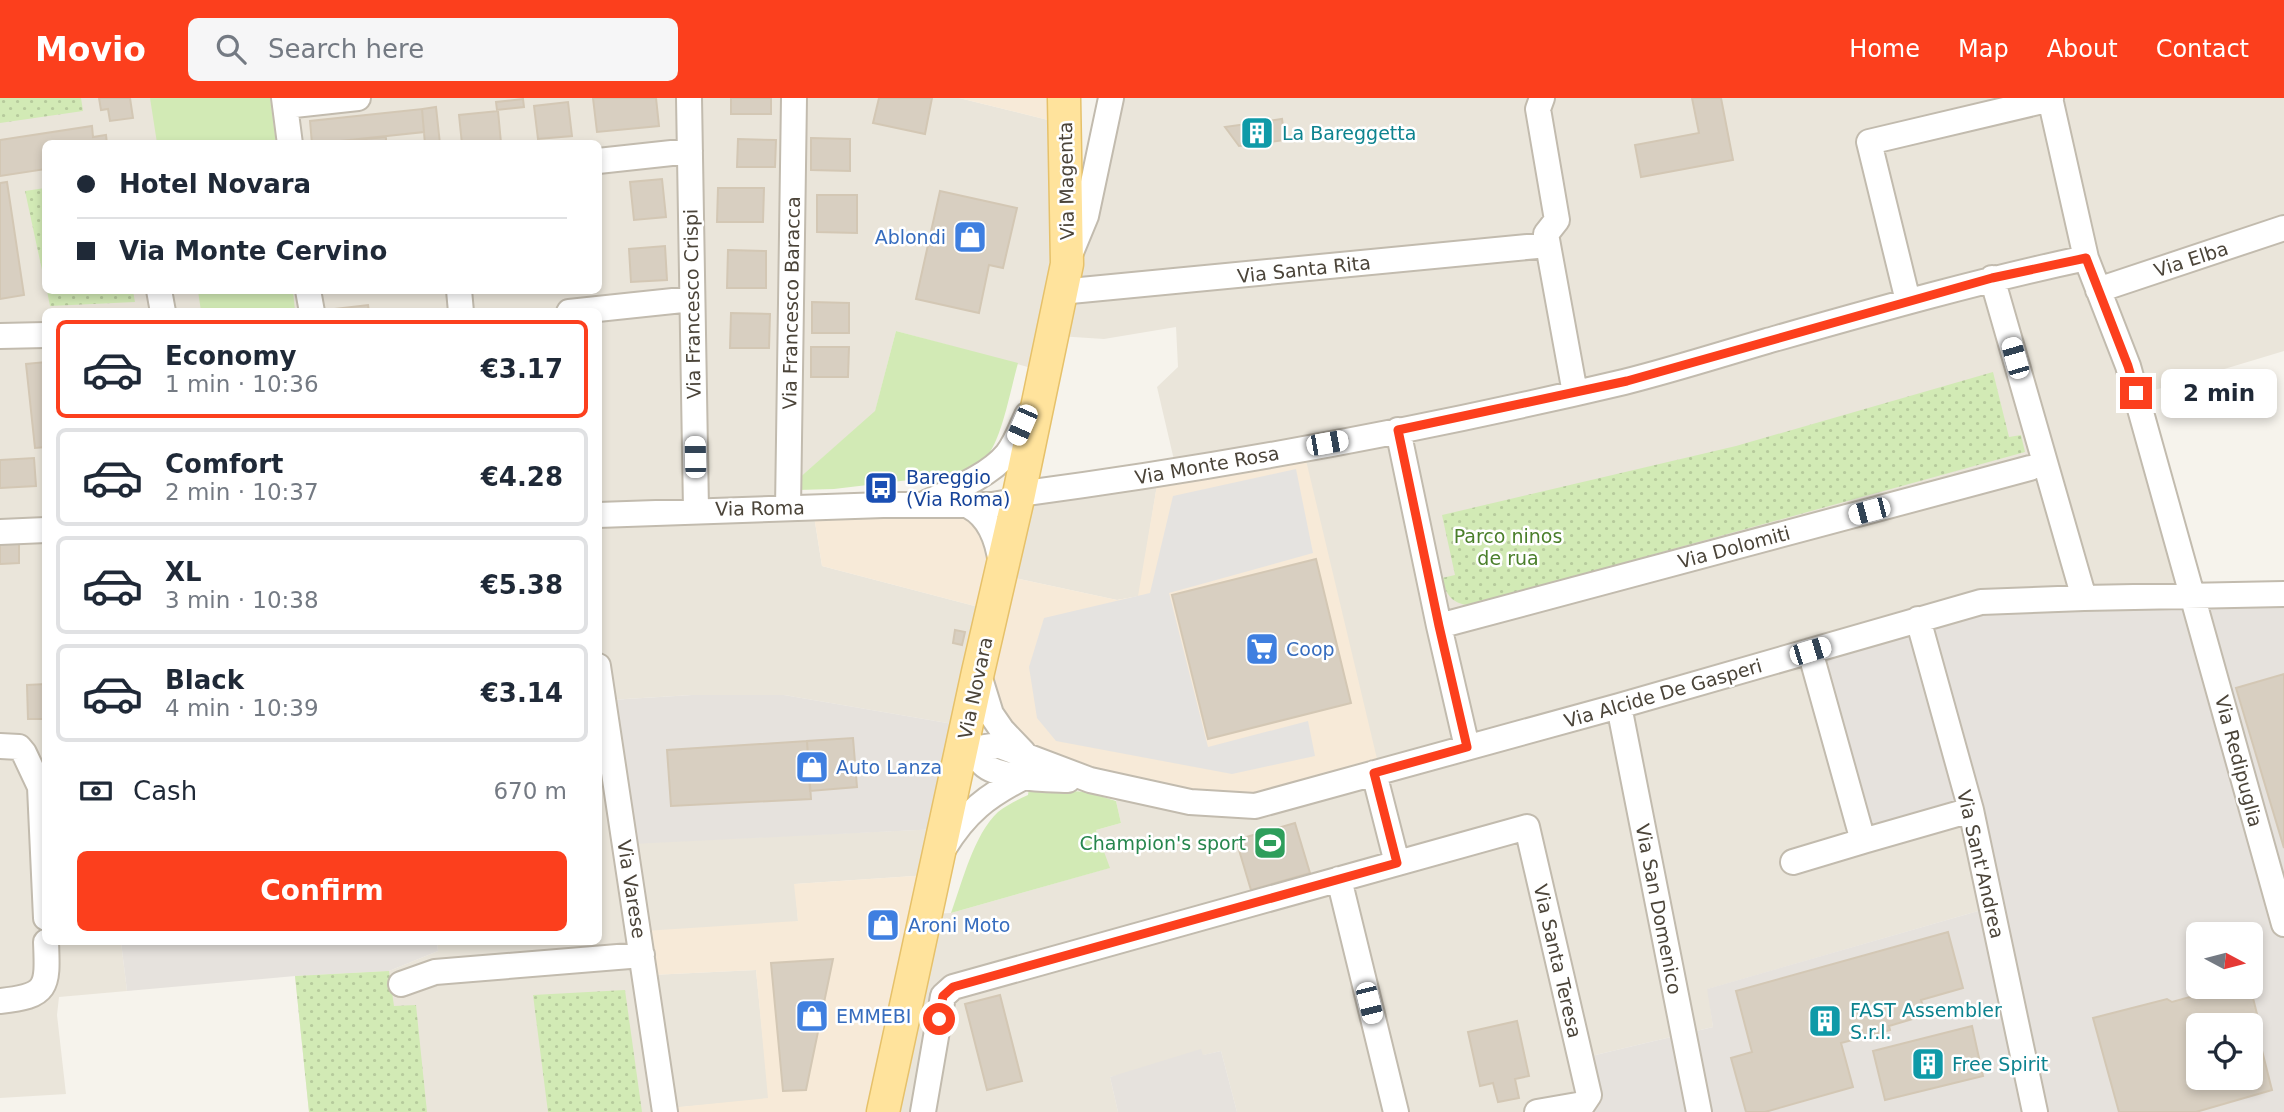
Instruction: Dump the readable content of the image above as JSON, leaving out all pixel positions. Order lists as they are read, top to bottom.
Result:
{
  "streets": {
    "main road": ["Via Magenta", "Via Novara"],
    "street": [
      "Via Elba",
      "Via Santa Rita",
      "Via Francesco Baracca",
      "Via Francesco Crispi",
      "Via Monte Rosa",
      "Via Roma",
      "Via Dolomiti",
      "Via Alcide De Gasperi",
      "Via Redipuglia",
      "Via Sant'Andrea",
      "Via Varese",
      "Via San Domenico",
      "Via Santa Teresa"
    ]
  },
  "crossings": [
    ["Via Magenta", "Via Santa Rita"],
    ["Via Magenta", "Via Novara"],
    ["Via Elba", "Via Redipuglia"],
    ["Via Santa Rita", "Via Novara"],
    ["Via Francesco Baracca", "Via Roma"],
    ["Via Francesco Crispi", "Via Roma"],
    ["Via Monte Rosa", "Via Roma"],
    ["Via Monte Rosa", "Via Novara"],
    ["Via Monte Rosa", "Via Redipuglia"],
    ["Via Roma", "Via Novara"],
    ["Via Novara", "Via Alcide De Gasperi"],
    ["Via Alcide De Gasperi", "Via Redipuglia"],
    ["Via Alcide De Gasperi", "Via Sant'Andrea"],
    ["Via Alcide De Gasperi", "Via San Domenico"]
  ],
  "parks": ["Parco ninos de rua"],
  "places": {
    "building": ["La Bareggetta", "FAST Assembler S.r.l.", "Free Spirit"],
    "shop": [
      "Ablondi",
      "Auto Lanza",
      "Aroni Moto",
      "EMMEBI"
    ],
    "bus stop": ["Bareggio (Via Roma)"],
    "supermarket": ["Coop"],
    "sports": ["Champion's sport"]
  },
  "north": "right",
  "page": {
    "header": "Movio",
    "search": "Search here",
    "nav": [
      "Home",
      "Map",
      "About",
      "Contact"
    ],
    "banner": ["Hotel Novara", "Via Monte Cervino"],
    "list": [
      {
        "name": "Economy",
        "note": "1 min · 10:36",
        "value": "€3.17"
      },
      {
        "name": "Comfort",
        "note": "2 min · 10:37",
        "value": "€4.28"
      },
      {
        "name": "XL",
        "note": "3 min · 10:38",
        "value": "€5.38"
      },
      {
        "name": "Black",
        "note": "4 min · 10:39",
        "value": "€3.14"
      }
    ],
    "bubble": "2 min",
    "pay": ["Cash", "670 m"],
    "buttons": "Confirm"
  }
}
